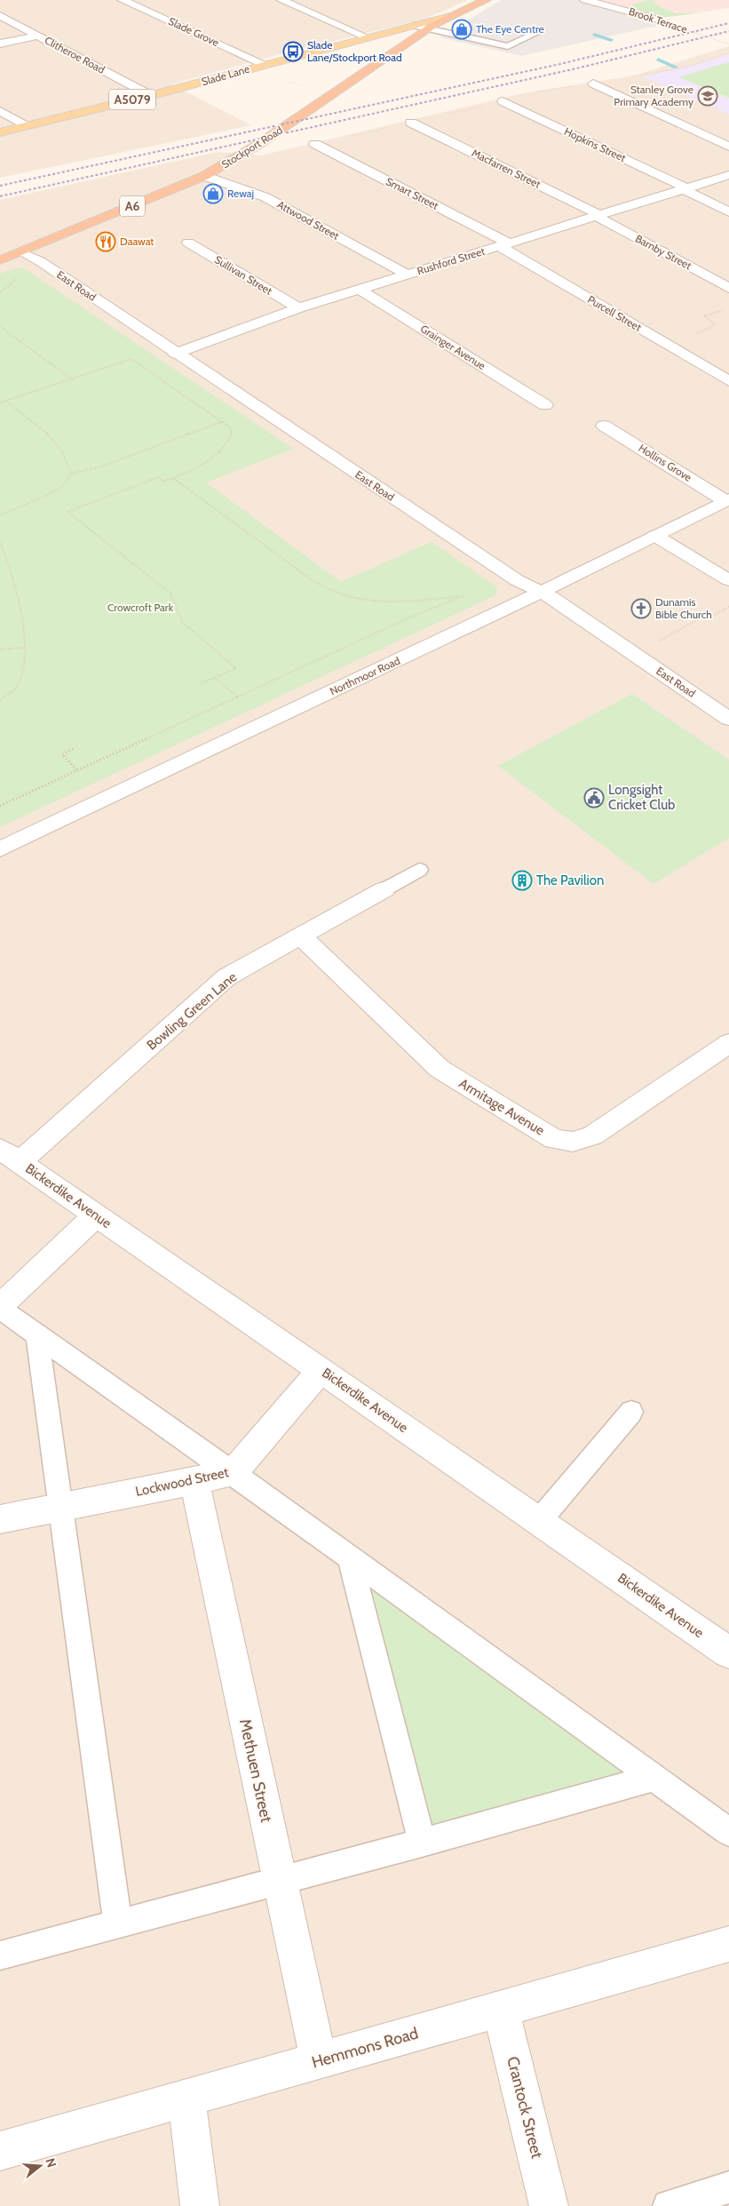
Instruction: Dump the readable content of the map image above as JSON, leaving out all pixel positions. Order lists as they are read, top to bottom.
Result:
{
  "streets": {
    "highway": ["Stockport Road", "A6"],
    "main road": ["Slade Lane", "A5079"],
    "street": [
      "Brook Terrace",
      "Slade Grove",
      "Clitheroe Road",
      "Hopkins Street",
      "Macfarren Street",
      "Smart Street",
      "Attwood Street",
      "Barnby Street",
      "Rushford Street",
      "Sullivan Street",
      "East Road",
      "Purcell Street",
      "Grainger Avenue",
      "Hollins Grove",
      "Northmoor Road",
      "Bowling Green Lane",
      "Armitage Avenue",
      "Bickerdike Avenue",
      "Lockwood Street",
      "Methuen Street",
      "Hemmons Road",
      "Crantock Street"
    ]
  },
  "crossings": [
    ["Slade Grove", "Slade Lane"],
    ["Clitheroe Road", "Slade Lane"],
    ["Slade Lane", "Stockport Road"],
    ["Hopkins Street", "Rushford Street"],
    ["Stockport Road", "Attwood Street"],
    ["Stockport Road", "East Road"],
    ["Macfarren Street", "Barnby Street"],
    ["Macfarren Street", "Rushford Street"],
    ["Smart Street", "Rushford Street"],
    ["Smart Street", "Purcell Street"],
    ["Attwood Street", "Rushford Street"],
    ["Barnby Street", "Rushford Street"],
    ["Rushford Street", "Sullivan Street"],
    ["Rushford Street", "East Road"],
    ["Rushford Street", "Purcell Street"],
    ["Rushford Street", "Grainger Avenue"],
    ["East Road", "Northmoor Road"],
    ["Hollins Grove", "Northmoor Road"],
    ["Bowling Green Lane", "Armitage Avenue"],
    ["Bowling Green Lane", "Bickerdike Avenue"],
    ["Bickerdike Avenue", "Lockwood Street"],
    ["Lockwood Street", "Methuen Street"],
    ["Methuen Street", "Hemmons Road"],
    ["Hemmons Road", "Crantock Street"]
  ],
  "parks": ["Crowcroft Park"],
  "places": {
    "shop": ["The Eye Centre", "Rewaj"],
    "bus stop": ["Slade Lane/Stockport Road"],
    "school or university": ["Stanley Grove Primary Academy"],
    "restaurant": ["Daawat"],
    "church": ["Dunamis Bible Church"],
    "public building": ["Longsight Cricket Club"],
    "building": ["The Pavilion"]
  },
  "north": "right"
}
